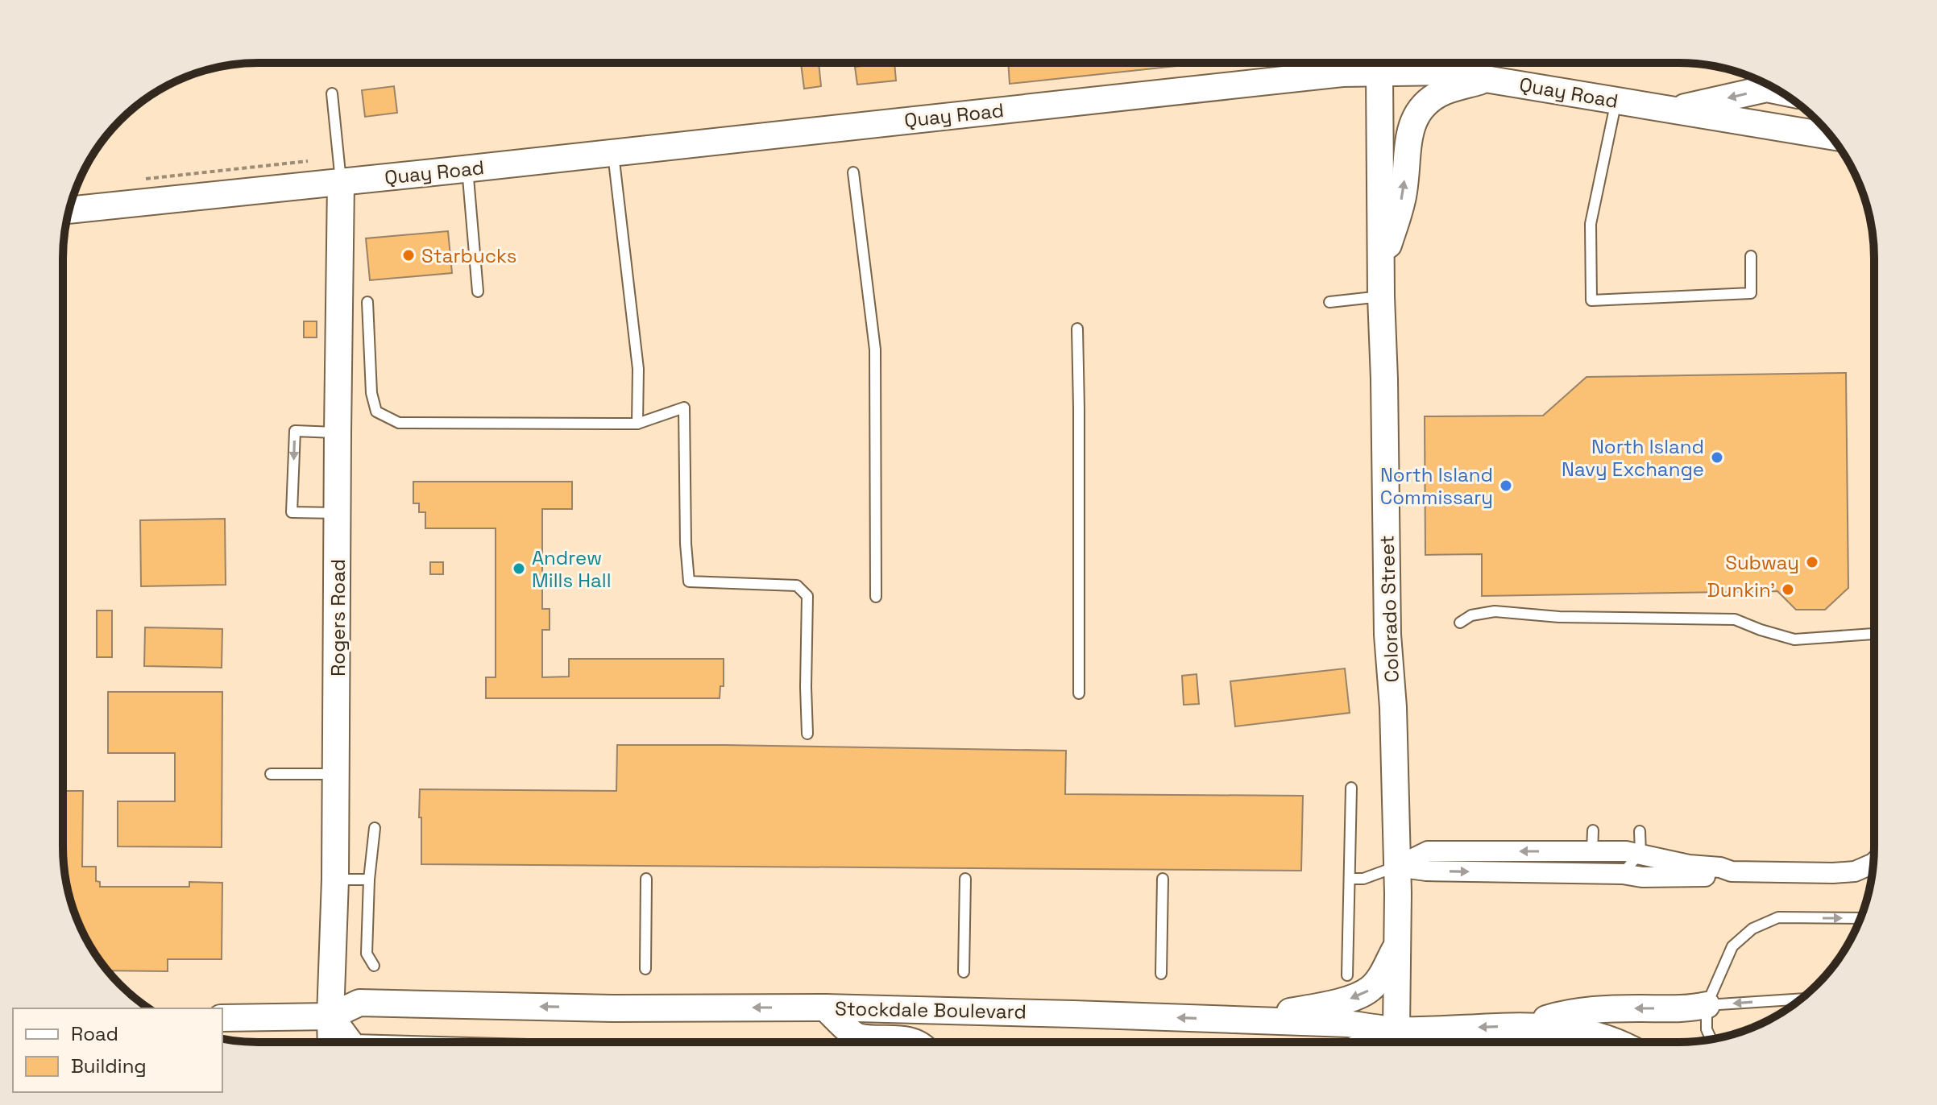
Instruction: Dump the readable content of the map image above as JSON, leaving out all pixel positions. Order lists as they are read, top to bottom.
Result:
{
  "streets": {
    "main road": [
      "Quay Road",
      "Colorado Street",
      "Rogers Road",
      "Stockdale Boulevard"
    ]
  },
  "crossings": [
    ["Quay Road", "Rogers Road"],
    ["Colorado Street", "Stockdale Boulevard"],
    ["Rogers Road", "Stockdale Boulevard"]
  ],
  "one_way": ["Stockdale Boulevard"],
  "places": [
    "Starbucks",
    "North Island Navy Exchange",
    "North Island Commissary",
    "Subway",
    "Andrew Mills Hall",
    "Dunkin'"
  ],
  "legend": ["Road", "Building"]
}
